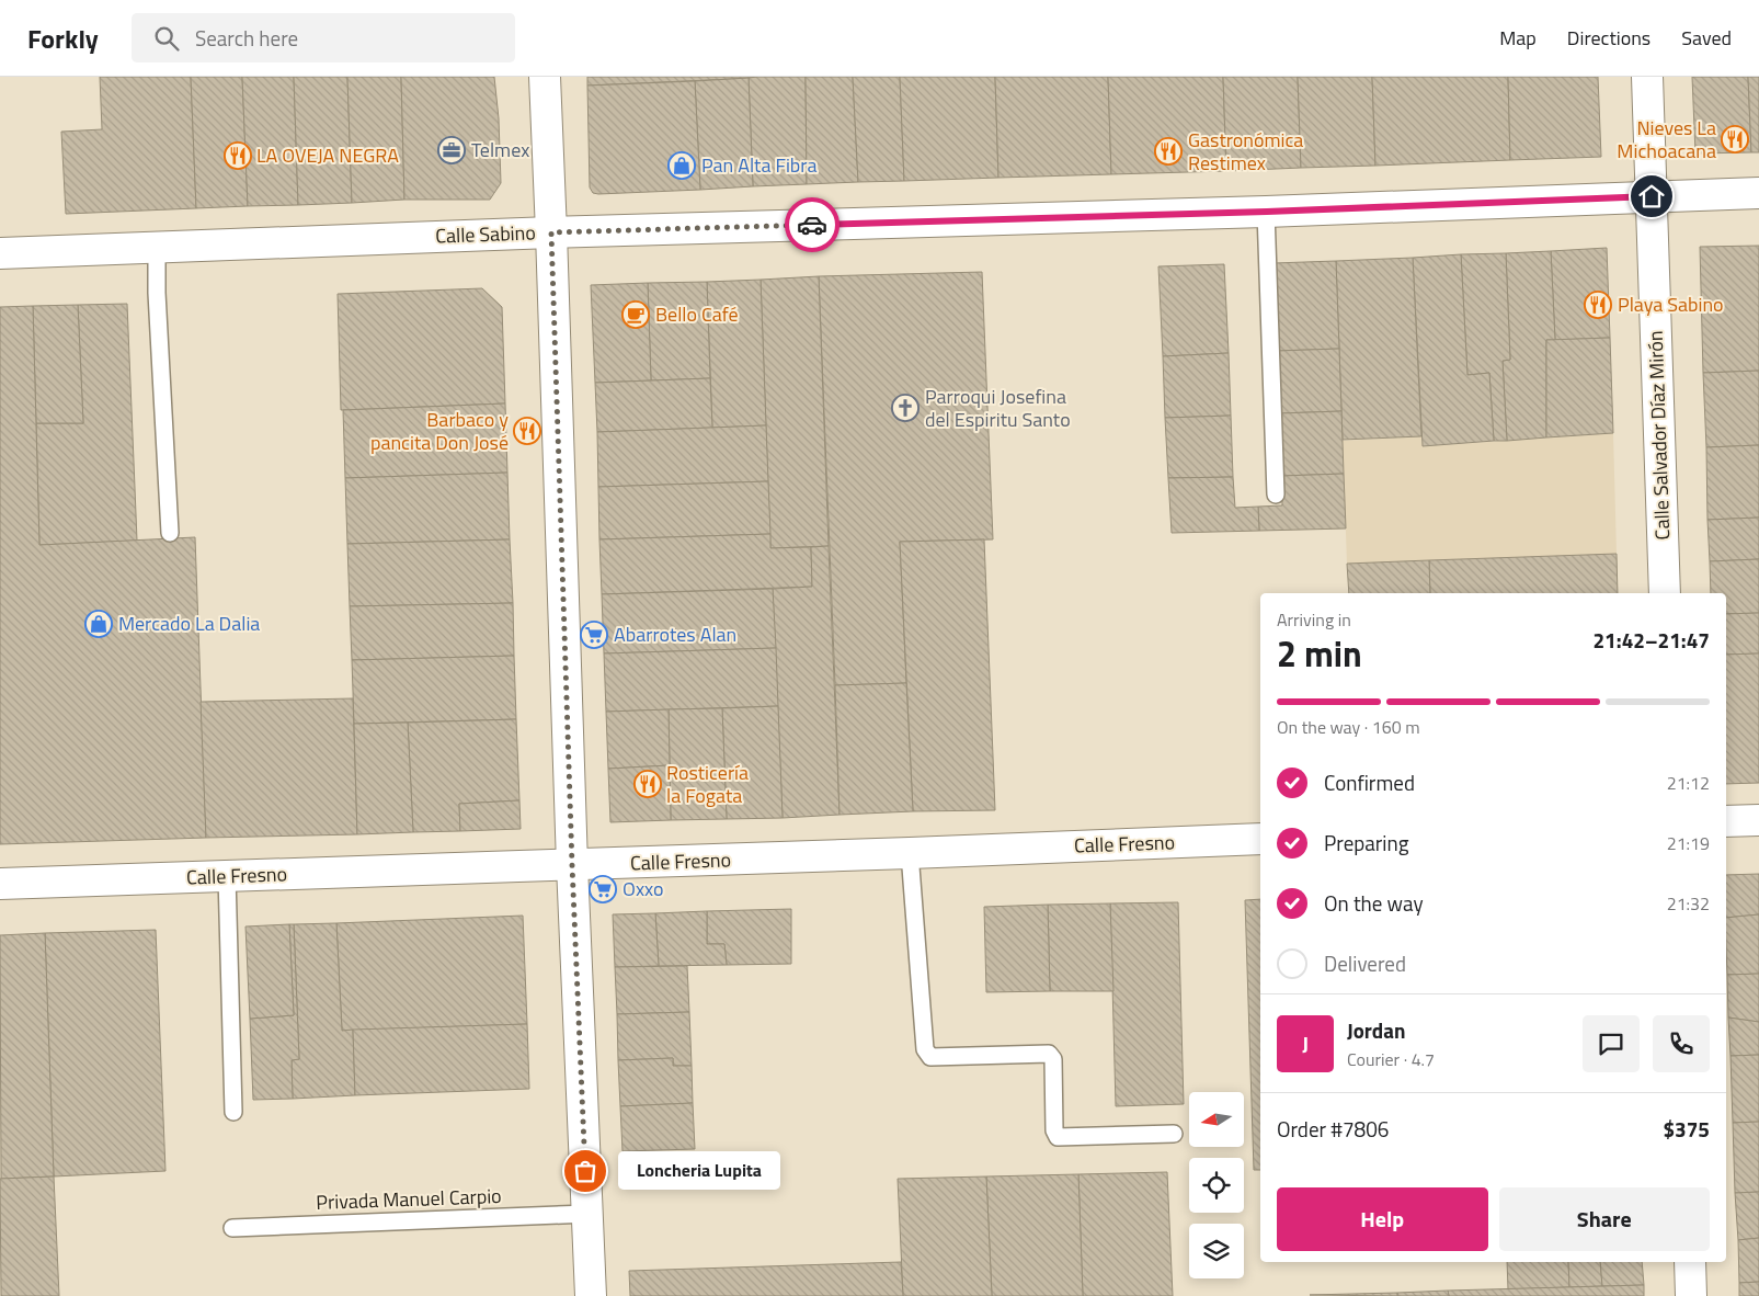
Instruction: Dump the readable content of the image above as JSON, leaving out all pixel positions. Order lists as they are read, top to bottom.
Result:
{
  "streets": {
    "street": ["Calle Sabino", "Calle Salvador Díaz Mirón", "Calle Fresno"],
    "lane": ["Privada Manuel Carpio"]
  },
  "crossings": [
    ["Calle Sabino", "Calle Salvador Díaz Mirón"]
  ],
  "places": {
    "restaurant": [
      "Nieves La Michoacana",
      "Gastronómica Restimex",
      "LA OVEJA NEGRA",
      "Playa Sabino",
      "Barbaco y pancita Don José",
      "Rosticería la Fogata"
    ],
    "office": ["Telmex"],
    "shop": ["Pan Alta Fibra", "Mercado La Dalia"],
    "cafe": ["Bello Café"],
    "church": ["Parroqui Josefina del Espiritu Santo"],
    "supermarket": ["Abarrotes Alan", "Oxxo"],
    "other": ["Loncheria Lupita"]
  },
  "north": "left",
  "page": {
    "header": "Forkly",
    "search": "Search here",
    "nav": ["Map", "Directions", "Saved"],
    "heading": ["2 min", "Arriving in", "21:42–21:47"],
    "panel": [
      "Jordan",
      "Courier · 4.7",
      "Order #7806",
      "$375"
    ],
    "bar": "On the way · 160 m",
    "list": [
      ["Confirmed", "21:12"],
      ["Preparing", "21:19"],
      ["On the way", "21:32"],
      "Delivered"
    ],
    "round": "J",
    "bubble": "Loncheria Lupita",
    "buttons": ["Help", "Share"]
  }
}
